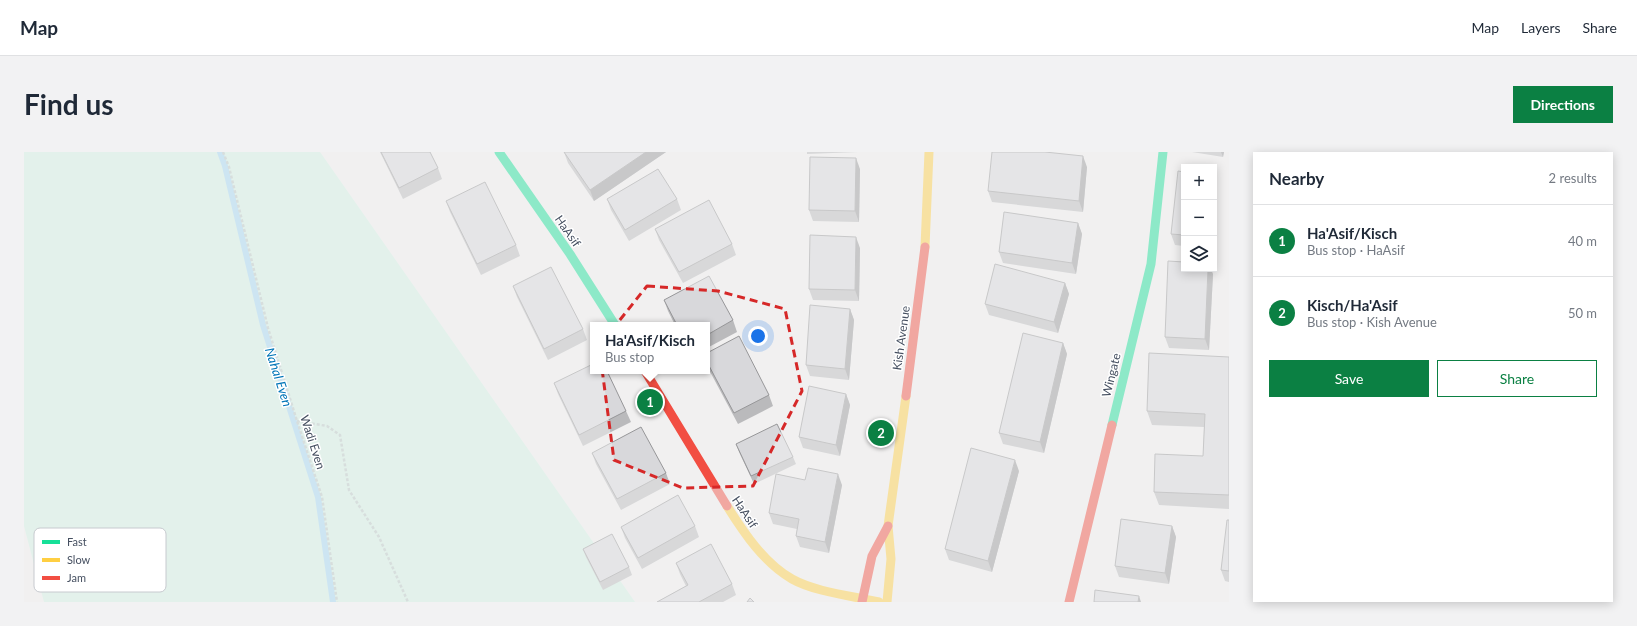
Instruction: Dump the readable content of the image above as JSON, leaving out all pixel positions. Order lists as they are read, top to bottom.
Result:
{
  "streets": {
    "street": ["HaAsif", "Kish Avenue", "Wingate"],
    "path": ["Wadi Even"]
  },
  "crossings": [
    ["HaAsif", "Kish Avenue"]
  ],
  "water": ["Nahal Even"],
  "legend": ["Fast", "Slow", "Jam"],
  "page": {
    "header": "Map",
    "nav": ["Map", "Layers", "Share"],
    "buttons": [
      "Directions",
      ["Save", "Share"]
    ],
    "title": "Find us",
    "heading": ["Nearby", "2 results"],
    "map_buttons": ["+", "−"],
    "list": [
      {
        "mark": "1",
        "name": "Ha'Asif/Kisch",
        "note": "Bus stop · HaAsif",
        "value": "40 m"
      },
      {
        "mark": "2",
        "name": "Kisch/Ha'Asif",
        "note": "Bus stop · Kish Avenue",
        "value": "50 m"
      }
    ],
    "popup": ["Ha'Asif/Kisch", "Bus stop"],
    "pins": ["1", "2"]
  }
}
